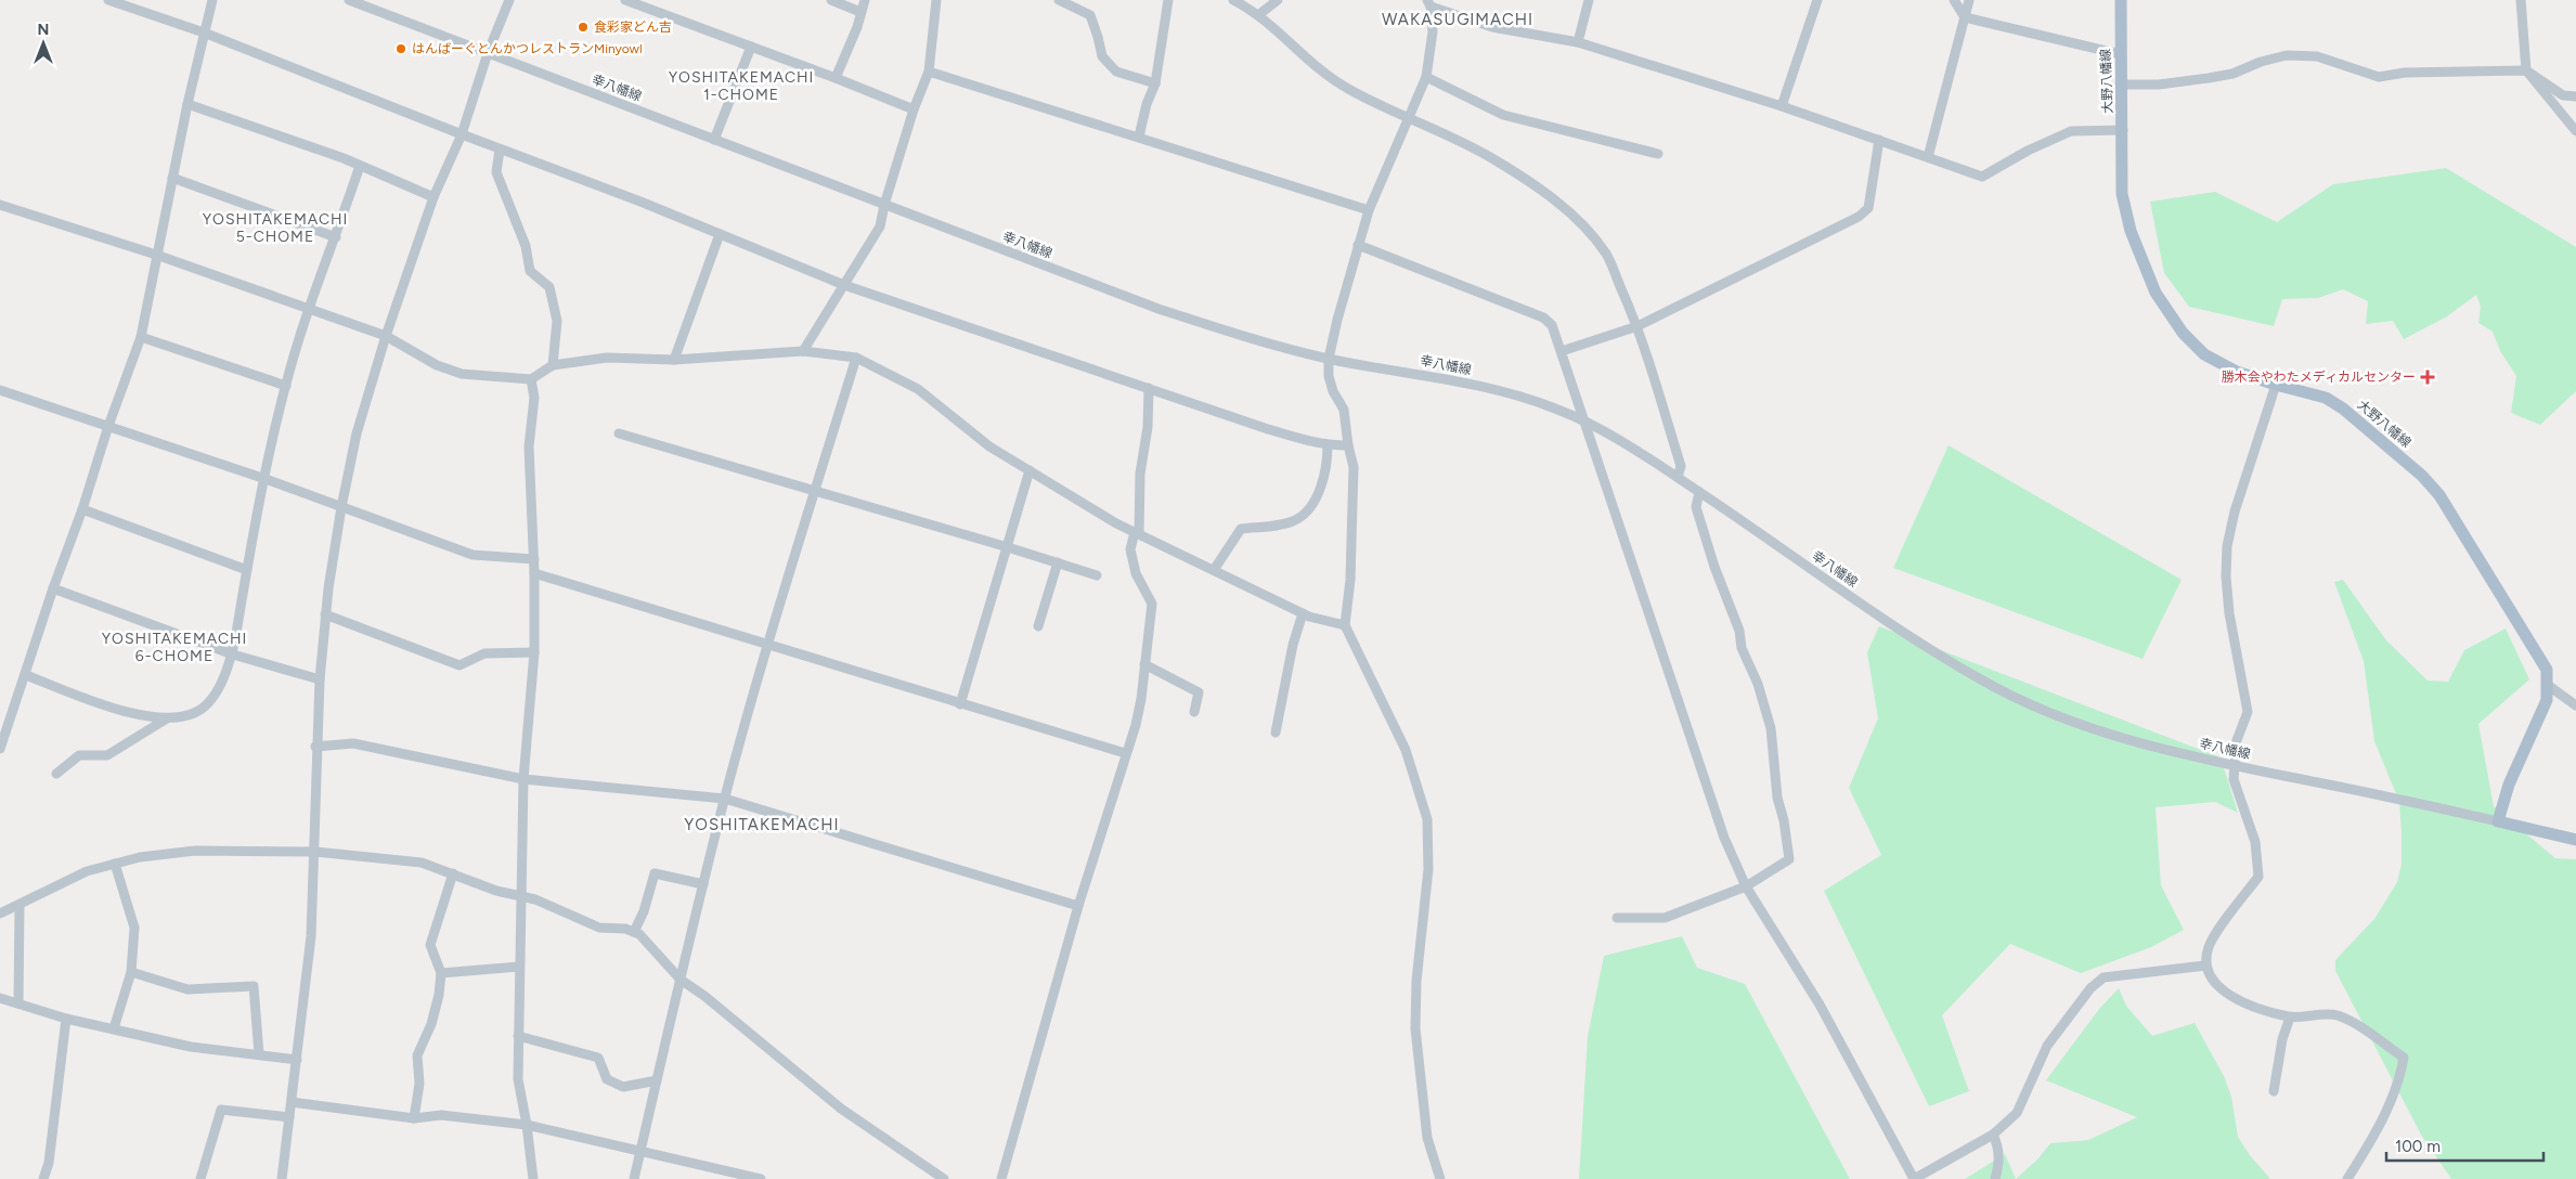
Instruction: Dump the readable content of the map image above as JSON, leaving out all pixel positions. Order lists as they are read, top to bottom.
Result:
{
  "streets": {
    "main road": ["大野八幡線"],
    "street": ["幸八幡線"]
  },
  "districts": [
    "WAKASUGIMACHI",
    "YOSHITAKEMACHI 1-CHOME",
    "YOSHITAKEMACHI 5-CHOME",
    "YOSHITAKEMACHI 6-CHOME",
    "YOSHITAKEMACHI"
  ],
  "places": {
    "other": ["食彩家どん吉", "はんばーぐとんかつレストランMinyowl"],
    "health": ["勝木会やわたメディカルセンター"]
  },
  "scale_bar": "100 m",
  "north": "top"
}
